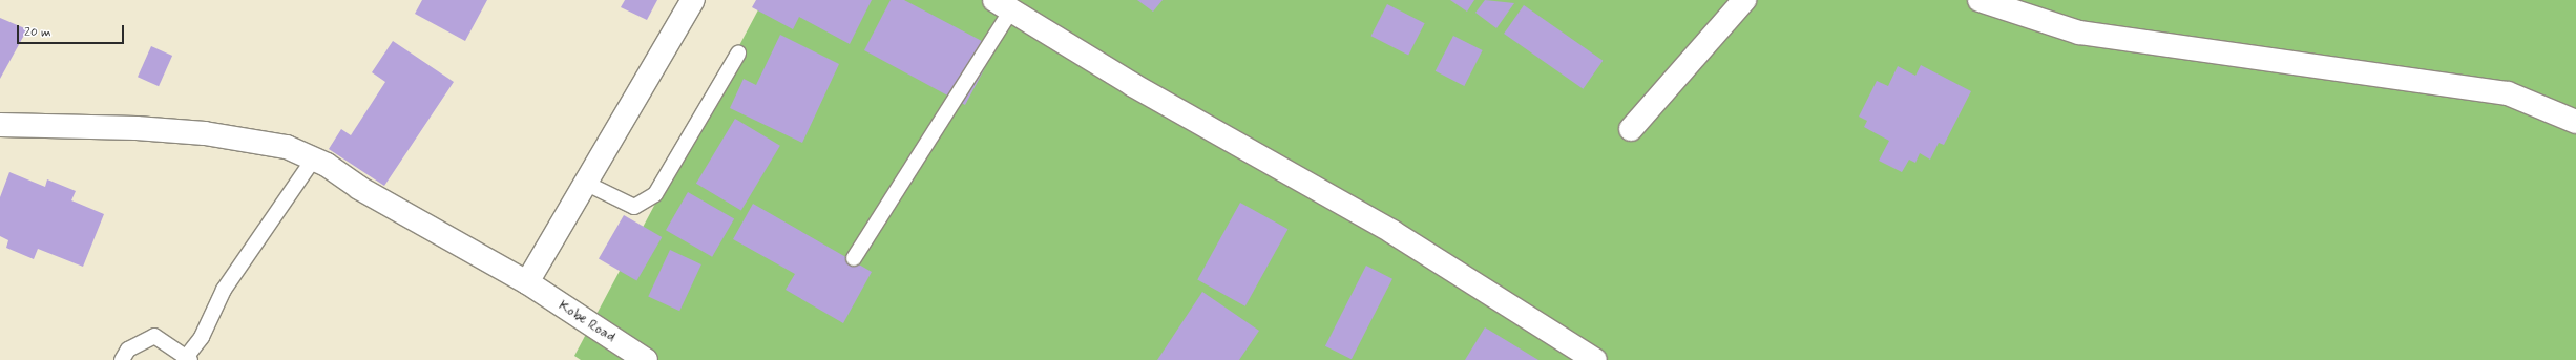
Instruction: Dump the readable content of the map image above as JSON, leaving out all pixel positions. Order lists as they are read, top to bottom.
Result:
{
  "streets": {
    "street": ["Kobe Road"]
  },
  "scale_bar": "20 m"
}
